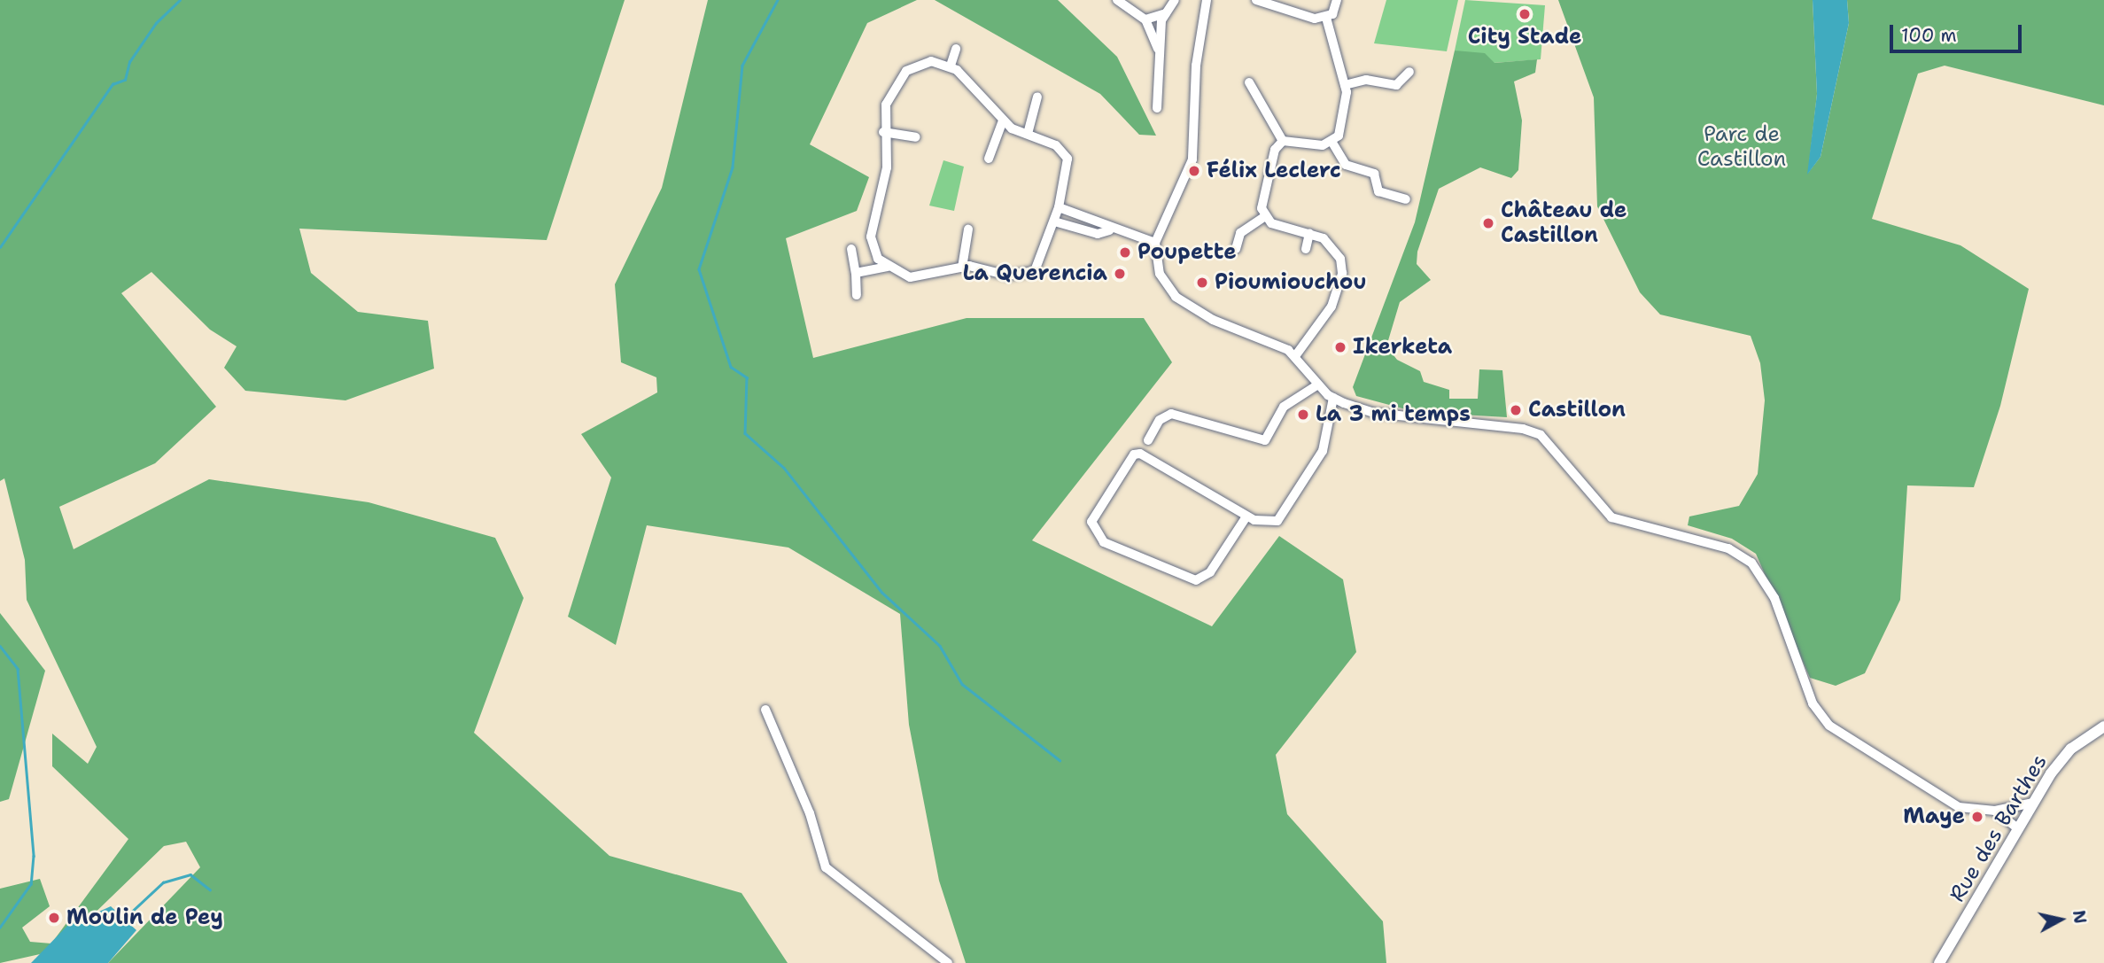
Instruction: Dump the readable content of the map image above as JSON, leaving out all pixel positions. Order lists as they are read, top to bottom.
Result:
{
  "streets": {
    "street": ["Rue des Barthes"]
  },
  "parks": ["Parc de Castillon"],
  "places": [
    "City Stade",
    "Félix Leclerc",
    "Château de Castillon",
    "Poupette",
    "La Querencia",
    "Pioumiouchou",
    "Ikerketa",
    "Castillon",
    "La 3 mi temps",
    "Maye",
    "Moulin de Pey"
  ],
  "scale_bar": "100 m",
  "north": "right"
}
